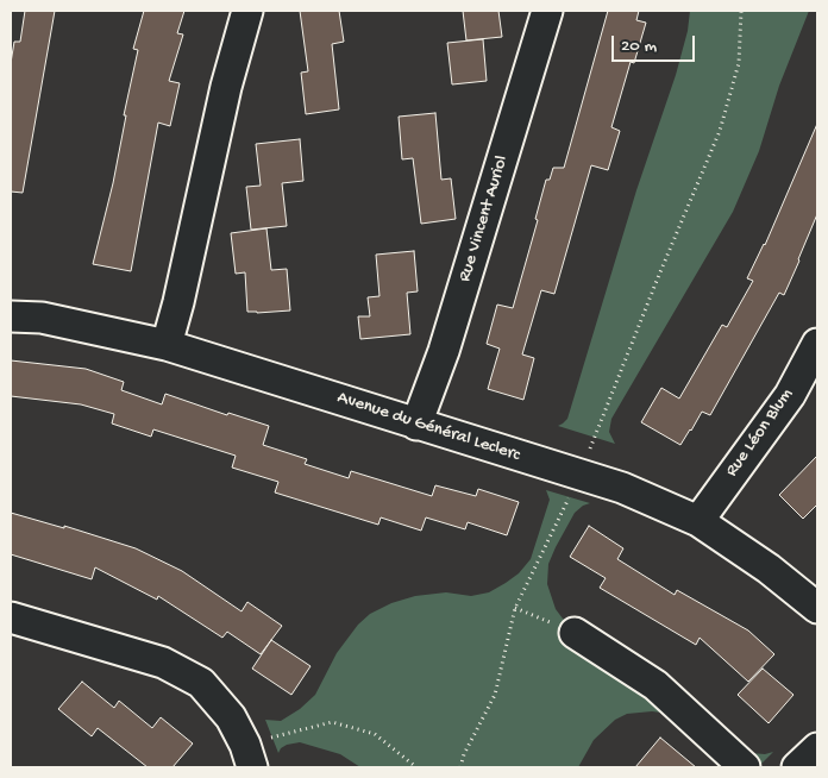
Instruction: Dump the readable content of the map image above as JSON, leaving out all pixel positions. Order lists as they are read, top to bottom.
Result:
{
  "streets": {
    "street": ["Rue Vincent Auriol", "Avenue du Général Leclerc", "Rue Léon Blum"]
  },
  "crossings": [
    ["Rue Vincent Auriol", "Avenue du Général Leclerc"],
    ["Avenue du Général Leclerc", "Rue Léon Blum"]
  ],
  "scale_bar": "20 m"
}
